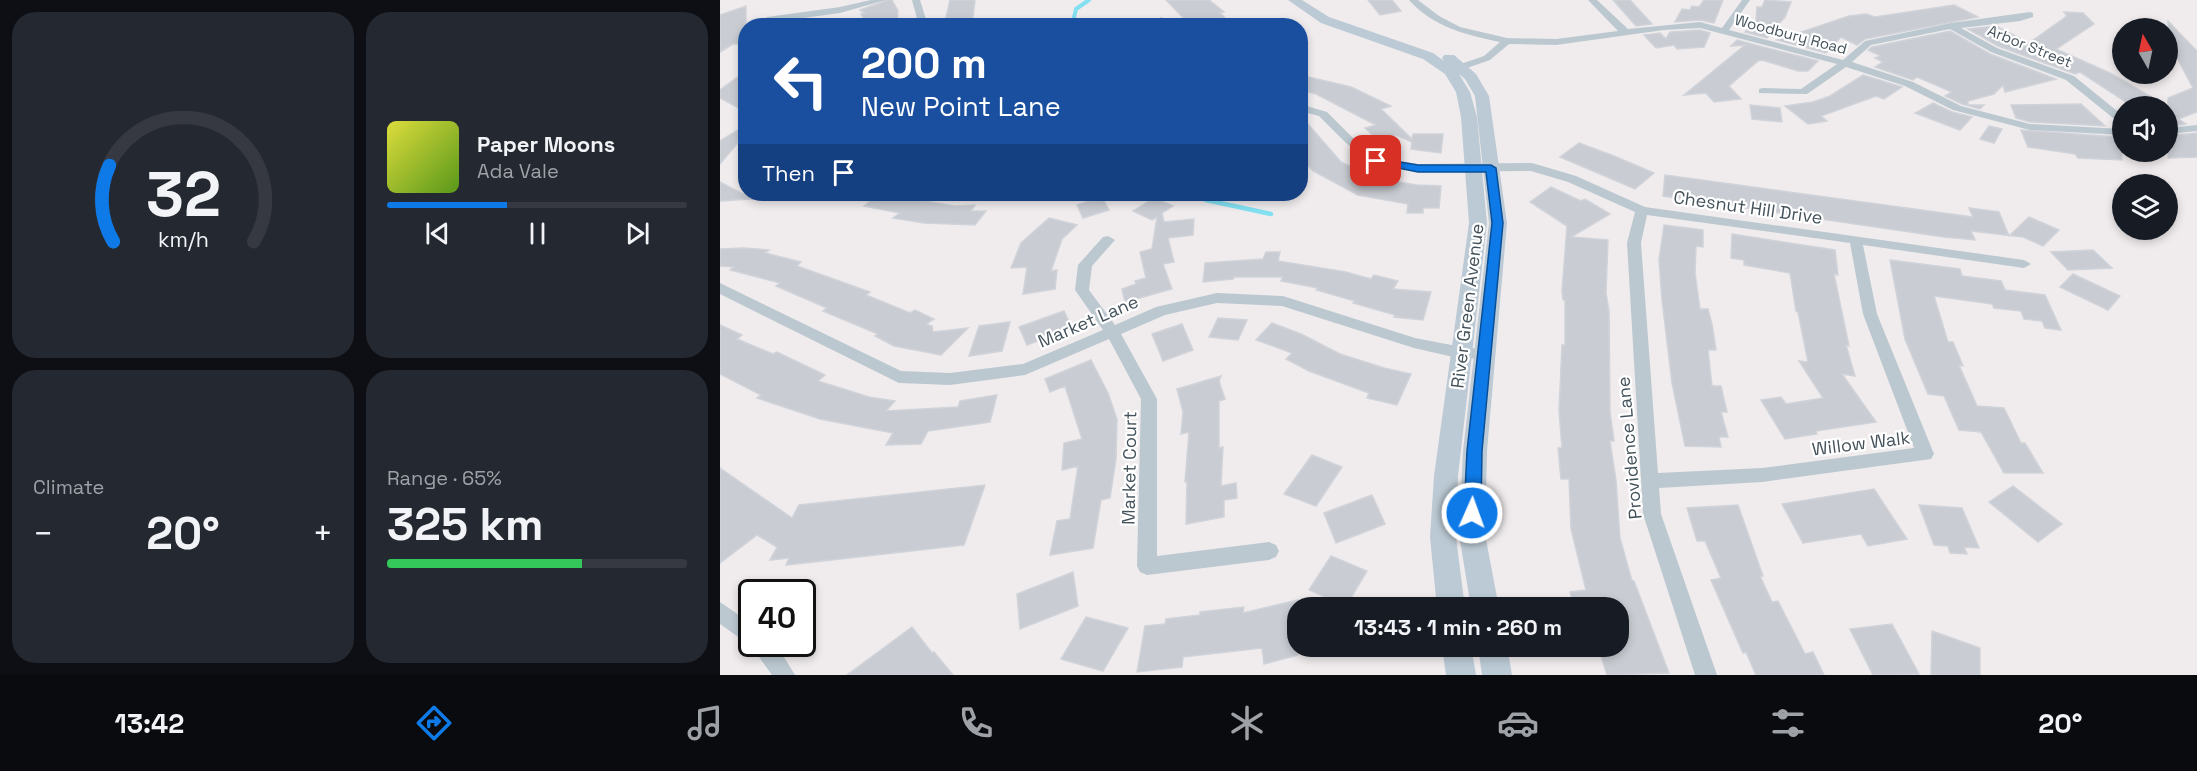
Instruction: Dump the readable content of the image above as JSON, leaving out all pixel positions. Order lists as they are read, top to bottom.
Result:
{
  "streets": {
    "street": [
      "Woodbury Road",
      "Arbor Street",
      "Chesnut Hill Drive",
      "River Green Avenue",
      "Market Lane",
      "Willow Walk",
      "Providence Lane",
      "Market Court"
    ]
  },
  "crossings": [
    ["Chesnut Hill Drive", "River Green Avenue"],
    ["Chesnut Hill Drive", "Willow Walk"],
    ["Chesnut Hill Drive", "Providence Lane"],
    ["River Green Avenue", "Market Lane"],
    ["Market Lane", "Market Court"],
    ["Willow Walk", "Providence Lane"]
  ],
  "north": "top",
  "page": {
    "turn": ["200 m", "New Point Lane"],
    "song": ["Paper Moons", "Ada Vale"],
    "then": "Then",
    "tile": [
      "Climate",
      ["Range · 65%", "325 km"]
    ],
    "heat": ["−", "20°", "+"],
    "limit": "40",
    "trip": "13:43 · 1 min · 260 m",
    "tabs": ["13:42", "20°"],
    "gauge": ["32", "km/h"]
  }
}
